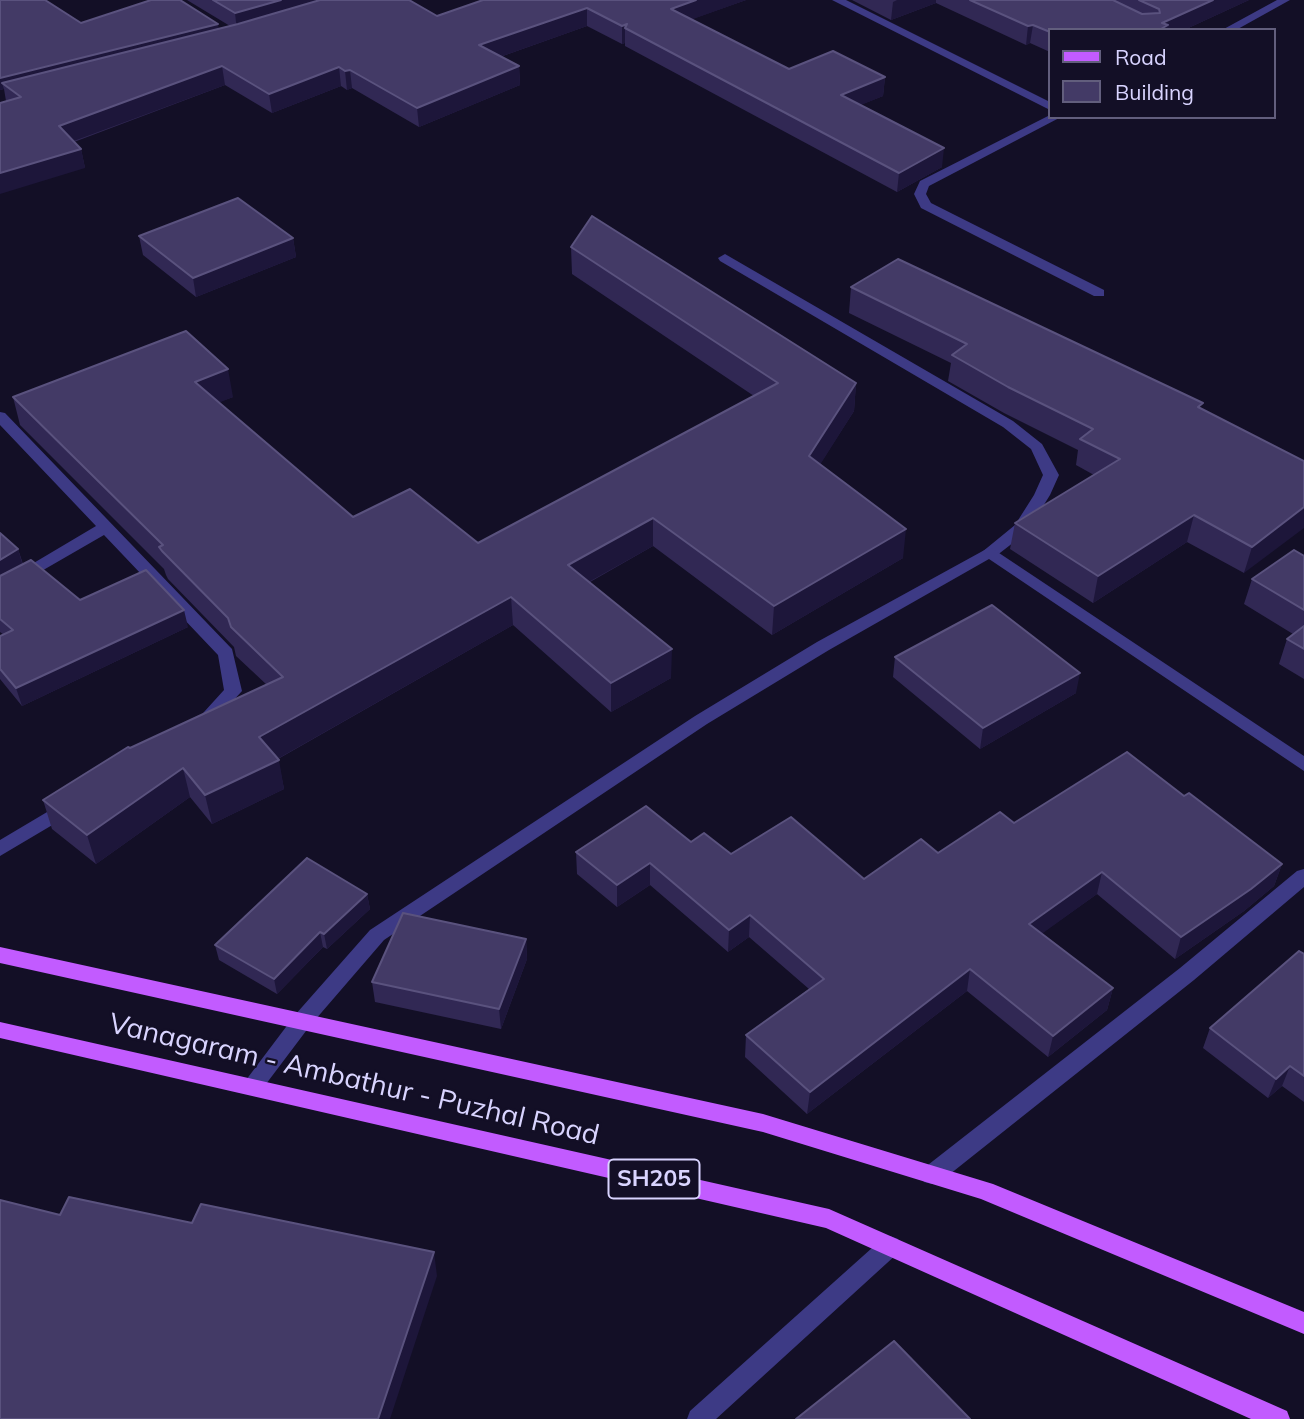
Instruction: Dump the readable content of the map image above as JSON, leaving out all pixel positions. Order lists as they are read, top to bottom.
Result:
{
  "streets": {
    "main road": ["Vanagaram - Ambathur - Puzhal Road", "SH205"]
  },
  "legend": ["Road", "Building"]
}
